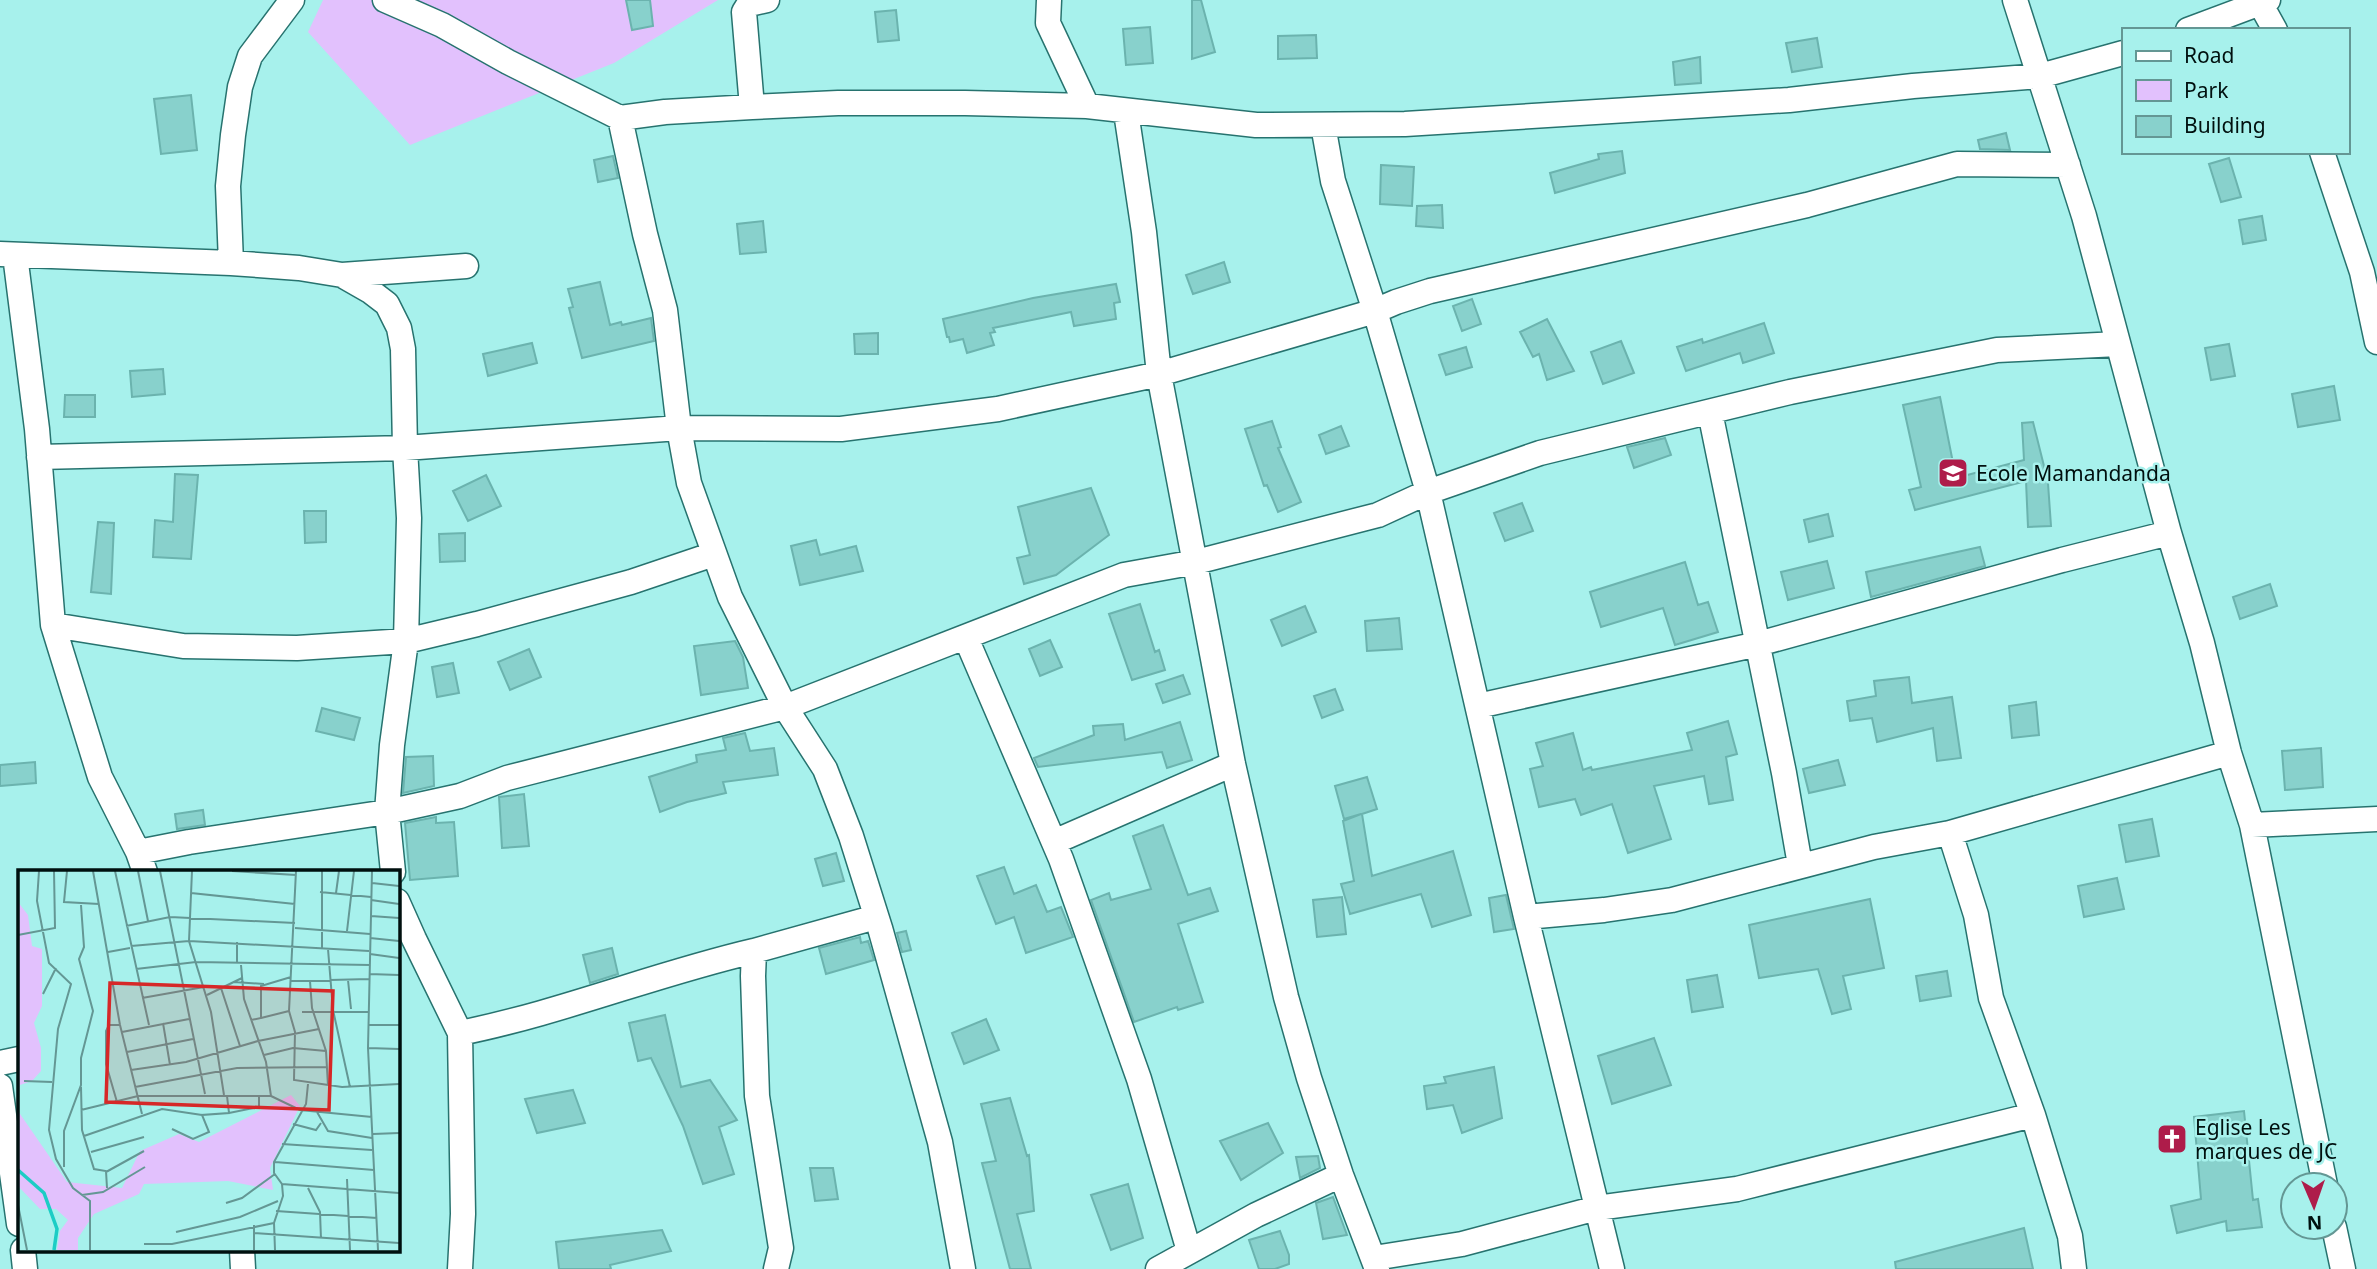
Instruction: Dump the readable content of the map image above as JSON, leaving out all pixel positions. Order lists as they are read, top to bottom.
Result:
{
  "places": {
    "school or university": ["Ecole Mamandanda"],
    "church": ["Eglise Les marques de JC"]
  },
  "legend": ["Road", "Park", "Building"],
  "north": "bottom"
}
